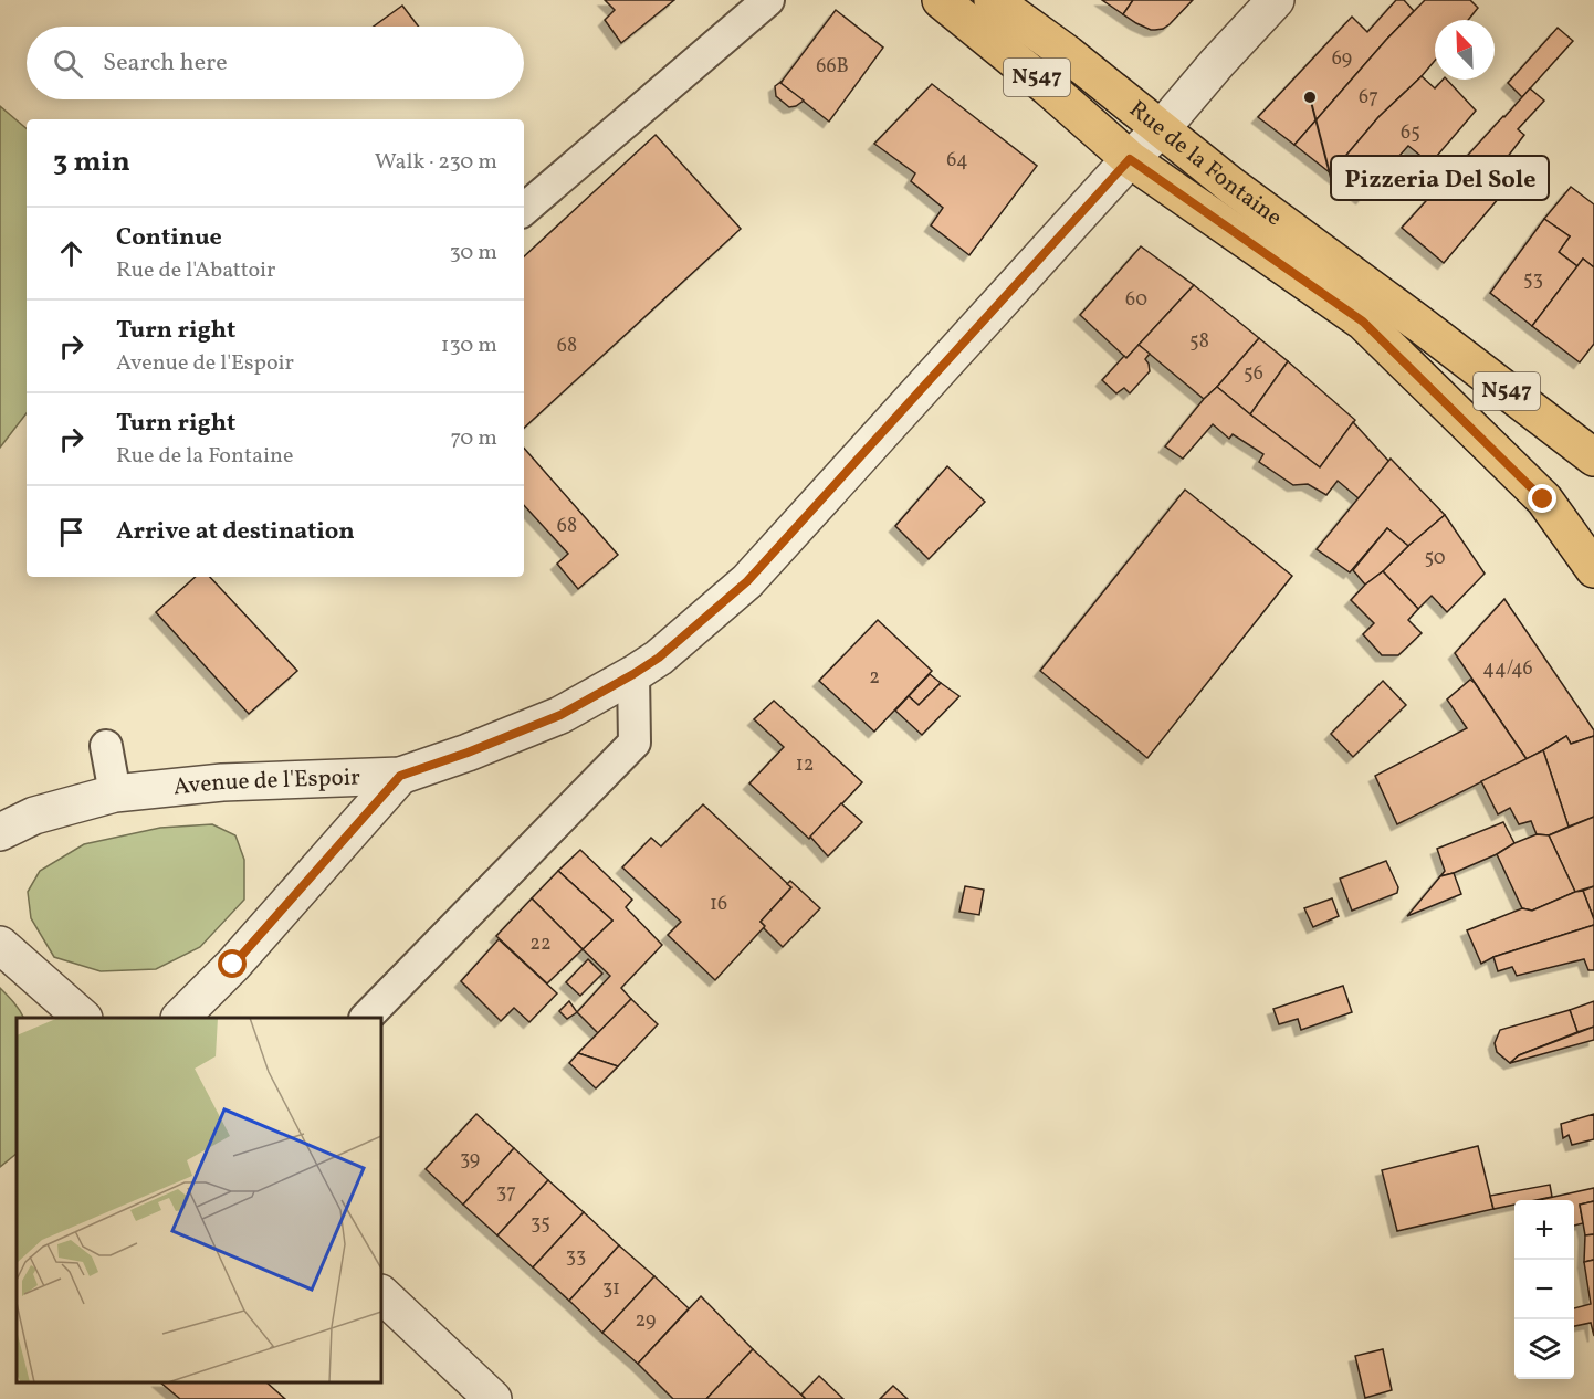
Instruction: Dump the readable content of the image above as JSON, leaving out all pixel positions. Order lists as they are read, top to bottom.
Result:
{
  "streets": {
    "main road": ["N547", "Rue de la Fontaine"],
    "street": ["Avenue de l'Espoir"]
  },
  "crossings": [
    ["Rue de la Fontaine", "Avenue de l'Espoir"]
  ],
  "places": ["Pizzeria Del Sole"],
  "house_numbers": [
    "69",
    "66B",
    "67",
    "65",
    "64",
    "53",
    "60",
    "58",
    "68",
    "56",
    "68",
    "50",
    "44/46",
    "2",
    "12",
    "16",
    "22",
    "39",
    "37",
    "35",
    "33",
    "31",
    "29"
  ],
  "north": "top left",
  "page": {
    "search": "Search here",
    "heading": ["3 min", "Walk · 230 m"],
    "list": [
      ["Continue", "Rue de l'Abattoir", "30 m"],
      ["Turn right", "Avenue de l'Espoir", "130 m"],
      ["Turn right", "Rue de la Fontaine", "70 m"],
      "Arrive at destination"
    ],
    "map_buttons": ["+", "−"]
  }
}
